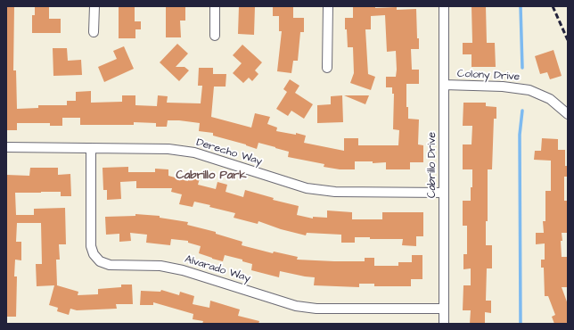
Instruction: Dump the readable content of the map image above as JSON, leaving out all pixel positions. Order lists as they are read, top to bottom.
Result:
{
  "streets": {
    "street": [
      "Colony Drive",
      "Derecho Way",
      "Cabrillo Drive",
      "Alvarado Way"
    ]
  },
  "crossings": [
    ["Colony Drive", "Cabrillo Drive"],
    ["Derecho Way", "Cabrillo Drive"],
    ["Derecho Way", "Alvarado Way"],
    ["Cabrillo Drive", "Alvarado Way"]
  ],
  "districts": ["Cabrillo Park"]
}
